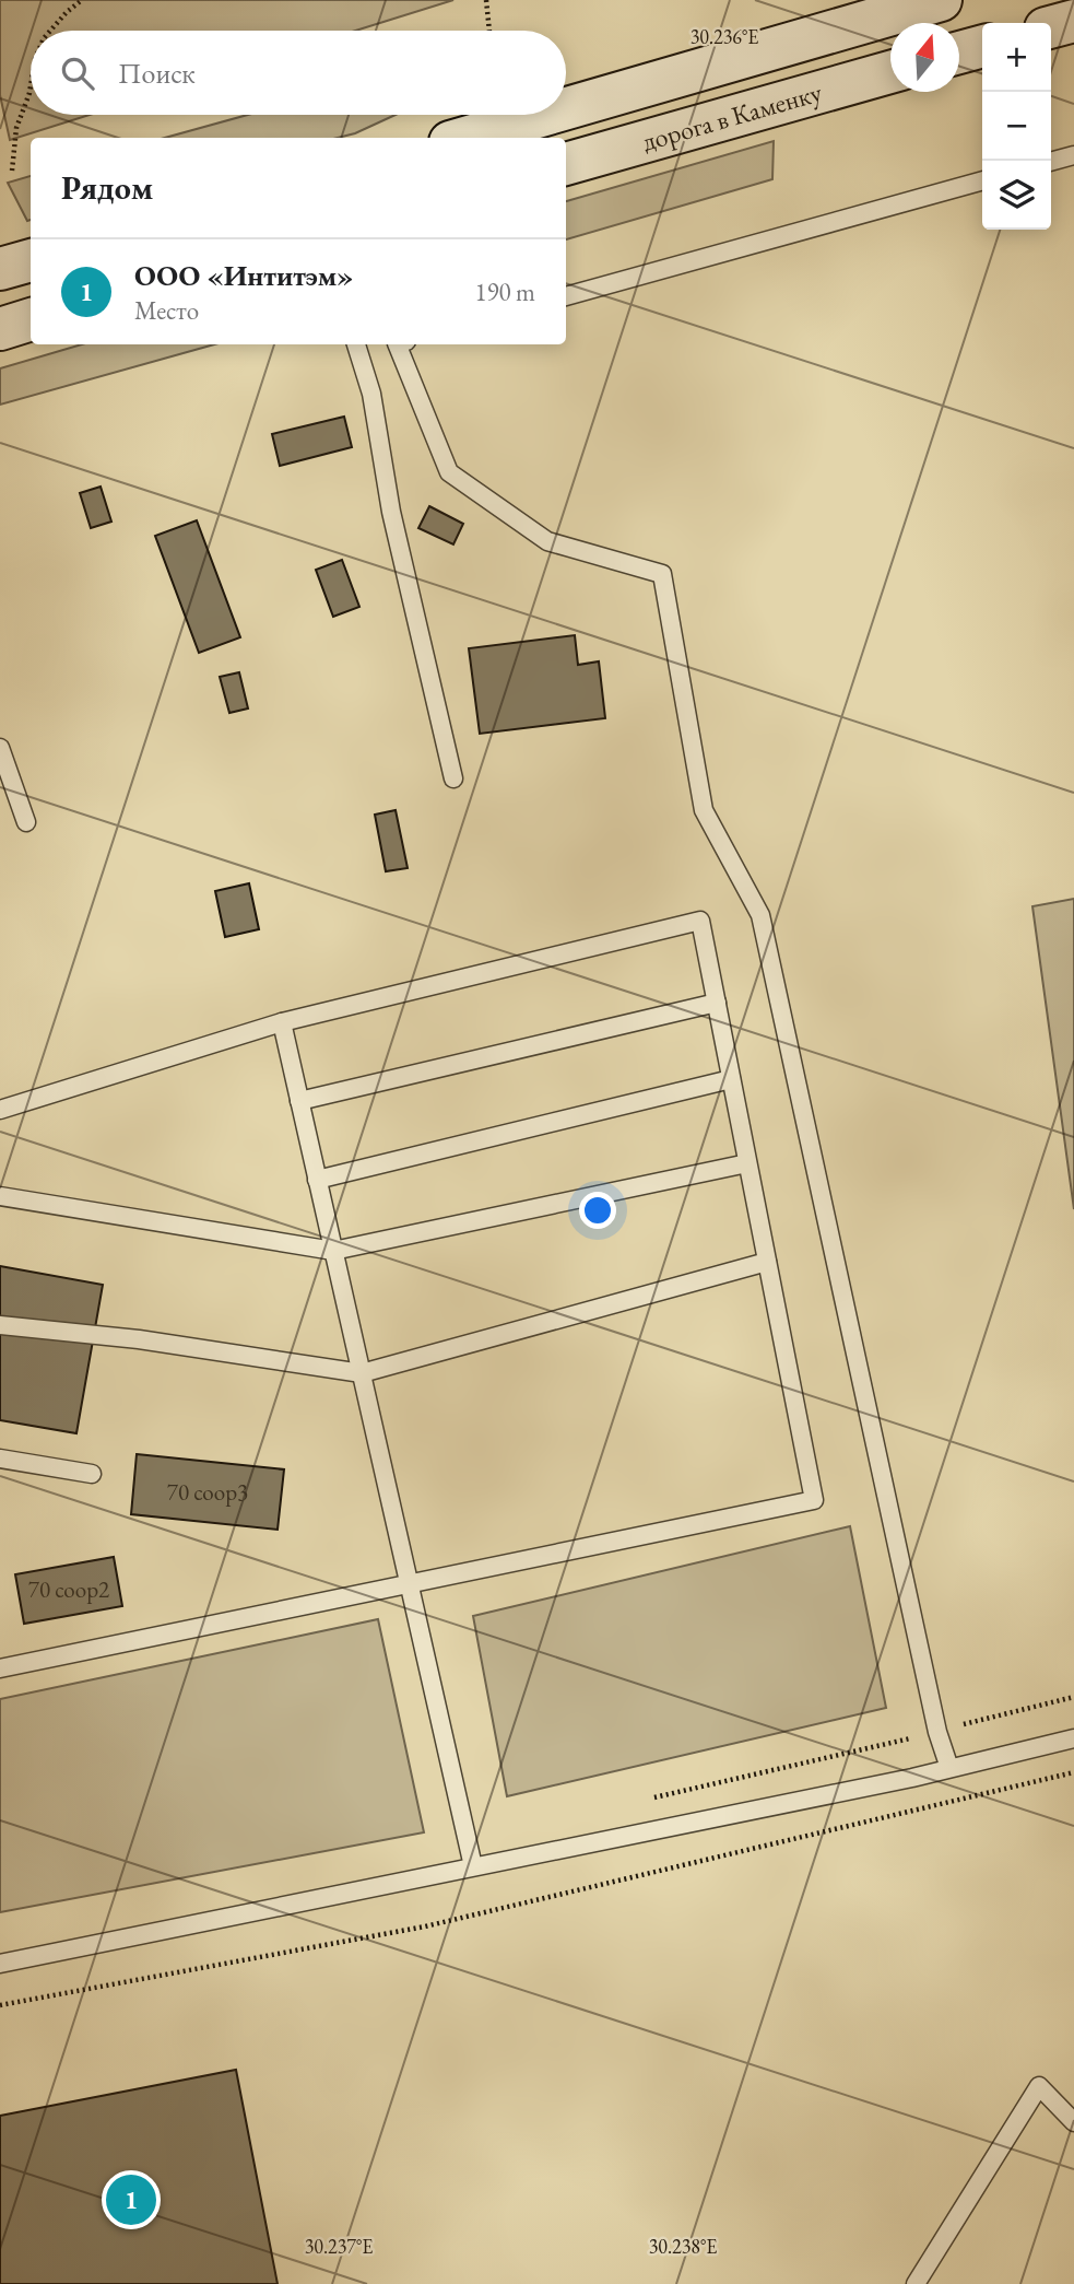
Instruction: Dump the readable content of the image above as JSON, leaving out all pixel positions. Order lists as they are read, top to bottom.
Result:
{
  "streets": {
    "main road": ["дорога в Каменку"]
  },
  "house_numbers": ["70 соор3", "70 соор2"],
  "north": "top",
  "page": {
    "map_buttons": ["+", "−"],
    "search": "Поиск",
    "heading": "Рядом",
    "list": [
      {
        "mark": "1",
        "name": "ООО «Интитэм»",
        "note": "Место",
        "value": "190 m"
      }
    ],
    "pins": "1"
  },
  "coordinates": ["30.236°E", "30.237°E", "30.238°E"]
}
